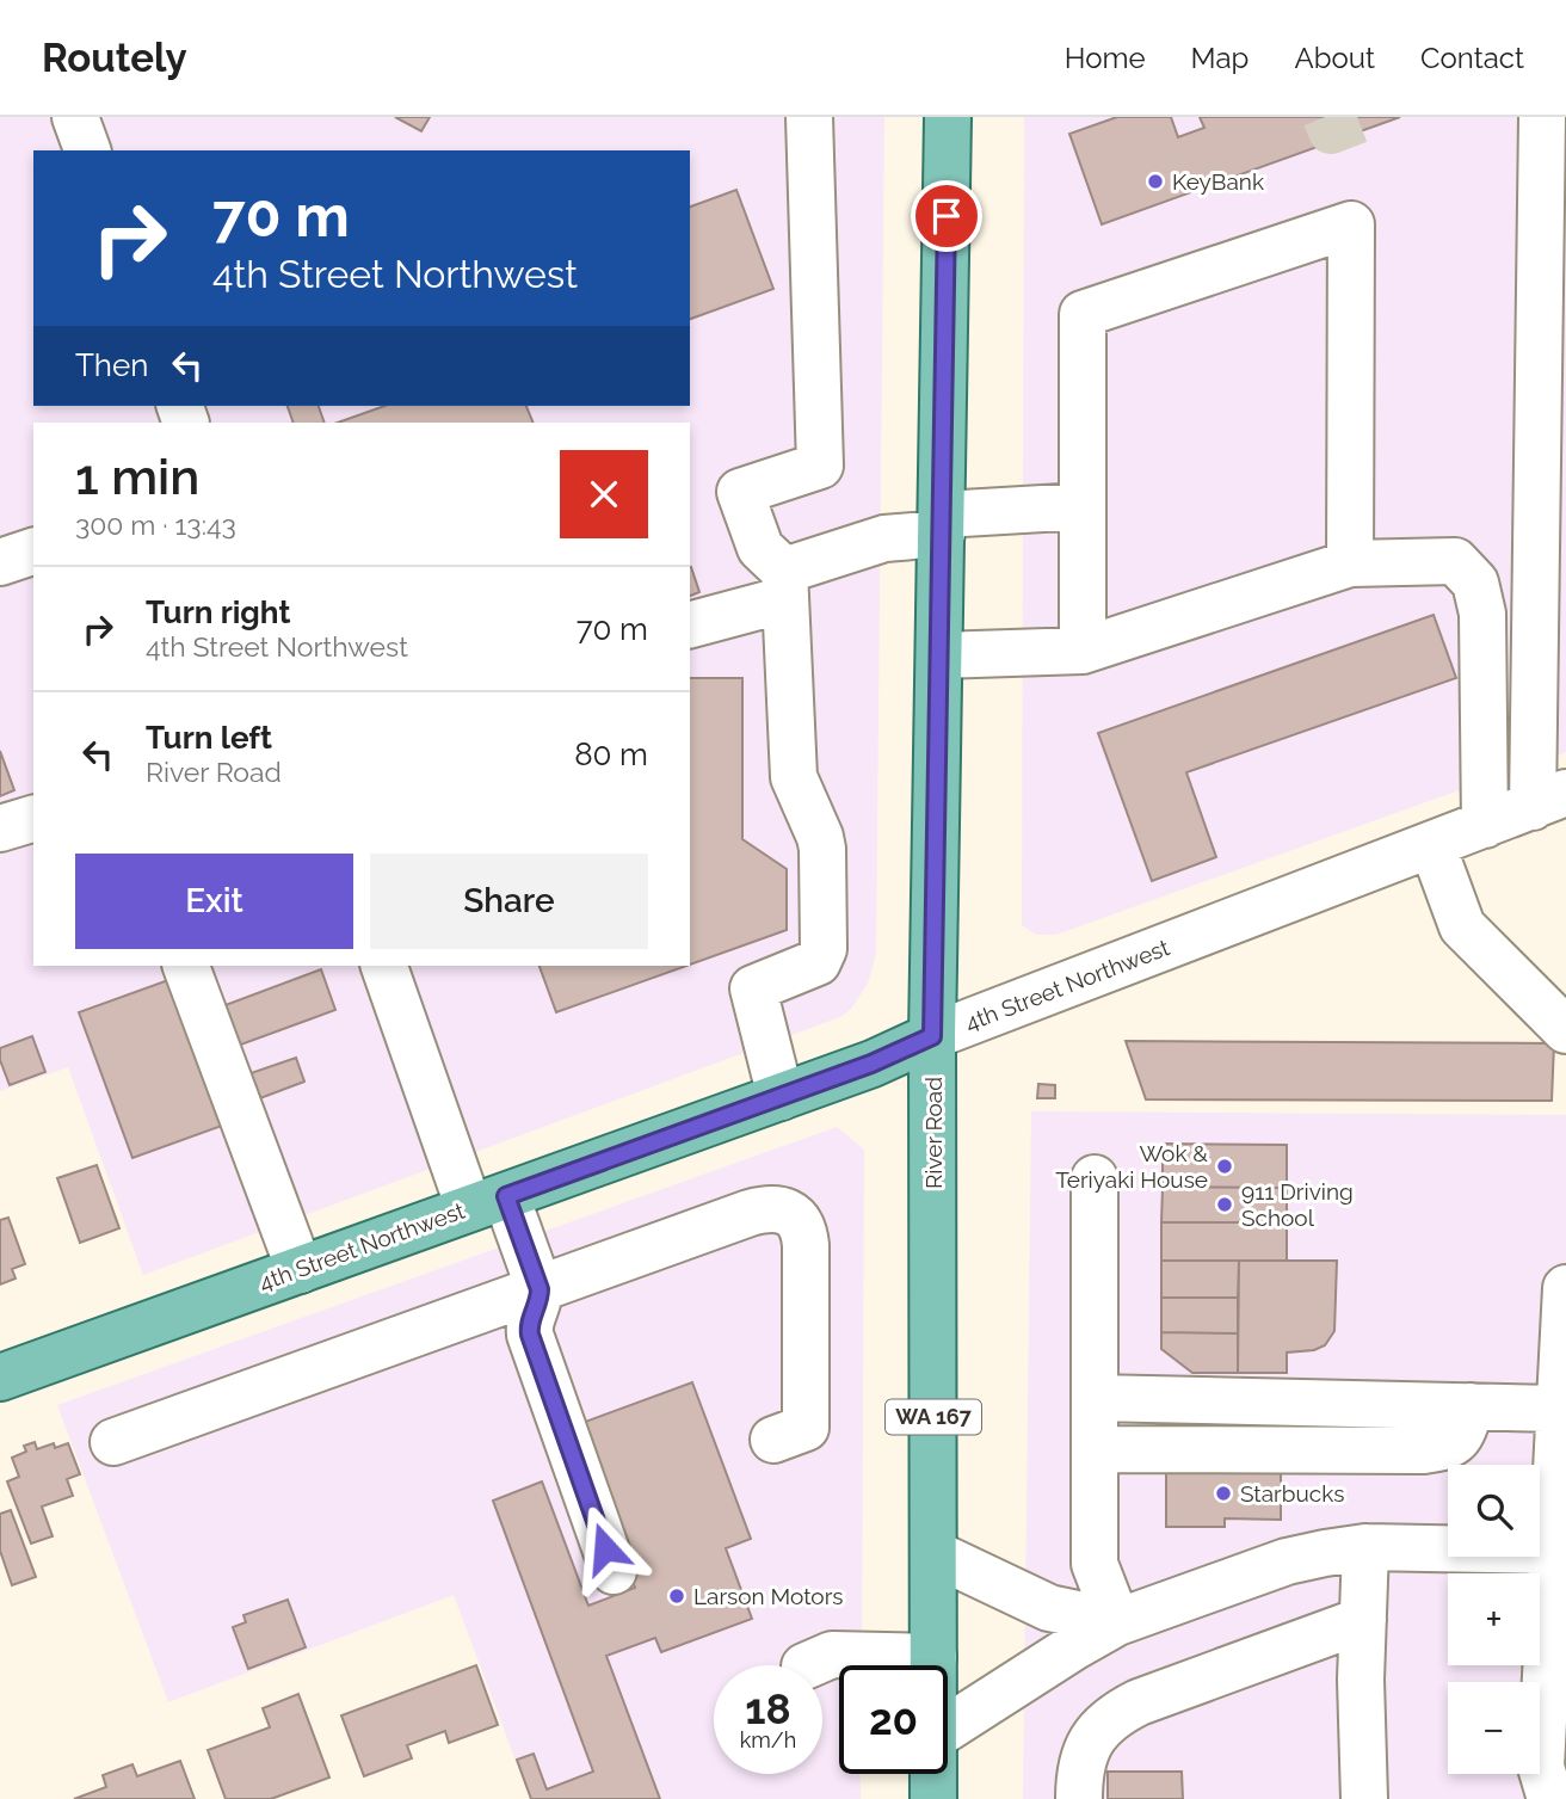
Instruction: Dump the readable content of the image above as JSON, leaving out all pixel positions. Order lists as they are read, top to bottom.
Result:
{
  "streets": {
    "main road": ["4th Street Northwest", "River Road", "WA 167"]
  },
  "crossings": [
    ["4th Street Northwest", "River Road"]
  ],
  "places": [
    "KeyBank",
    "Wok & Teriyaki House",
    "911 Driving School",
    "Starbucks",
    "Larson Motors"
  ],
  "page": {
    "header": "Routely",
    "nav": [
      "Home",
      "Map",
      "About",
      "Contact"
    ],
    "turn": ["70 m", "4th Street Northwest"],
    "then": "Then",
    "heading": ["1 min", "300 m · 13:43"],
    "list": [
      {
        "name": "Turn right",
        "note": "4th Street Northwest",
        "value": "70 m"
      },
      {
        "name": "Turn left",
        "note": "River Road",
        "value": "80 m"
      }
    ],
    "buttons": ["Exit", "Share"],
    "map_buttons": ["+", "−"],
    "speed": "18 km/h",
    "limit": "20"
  }
}
